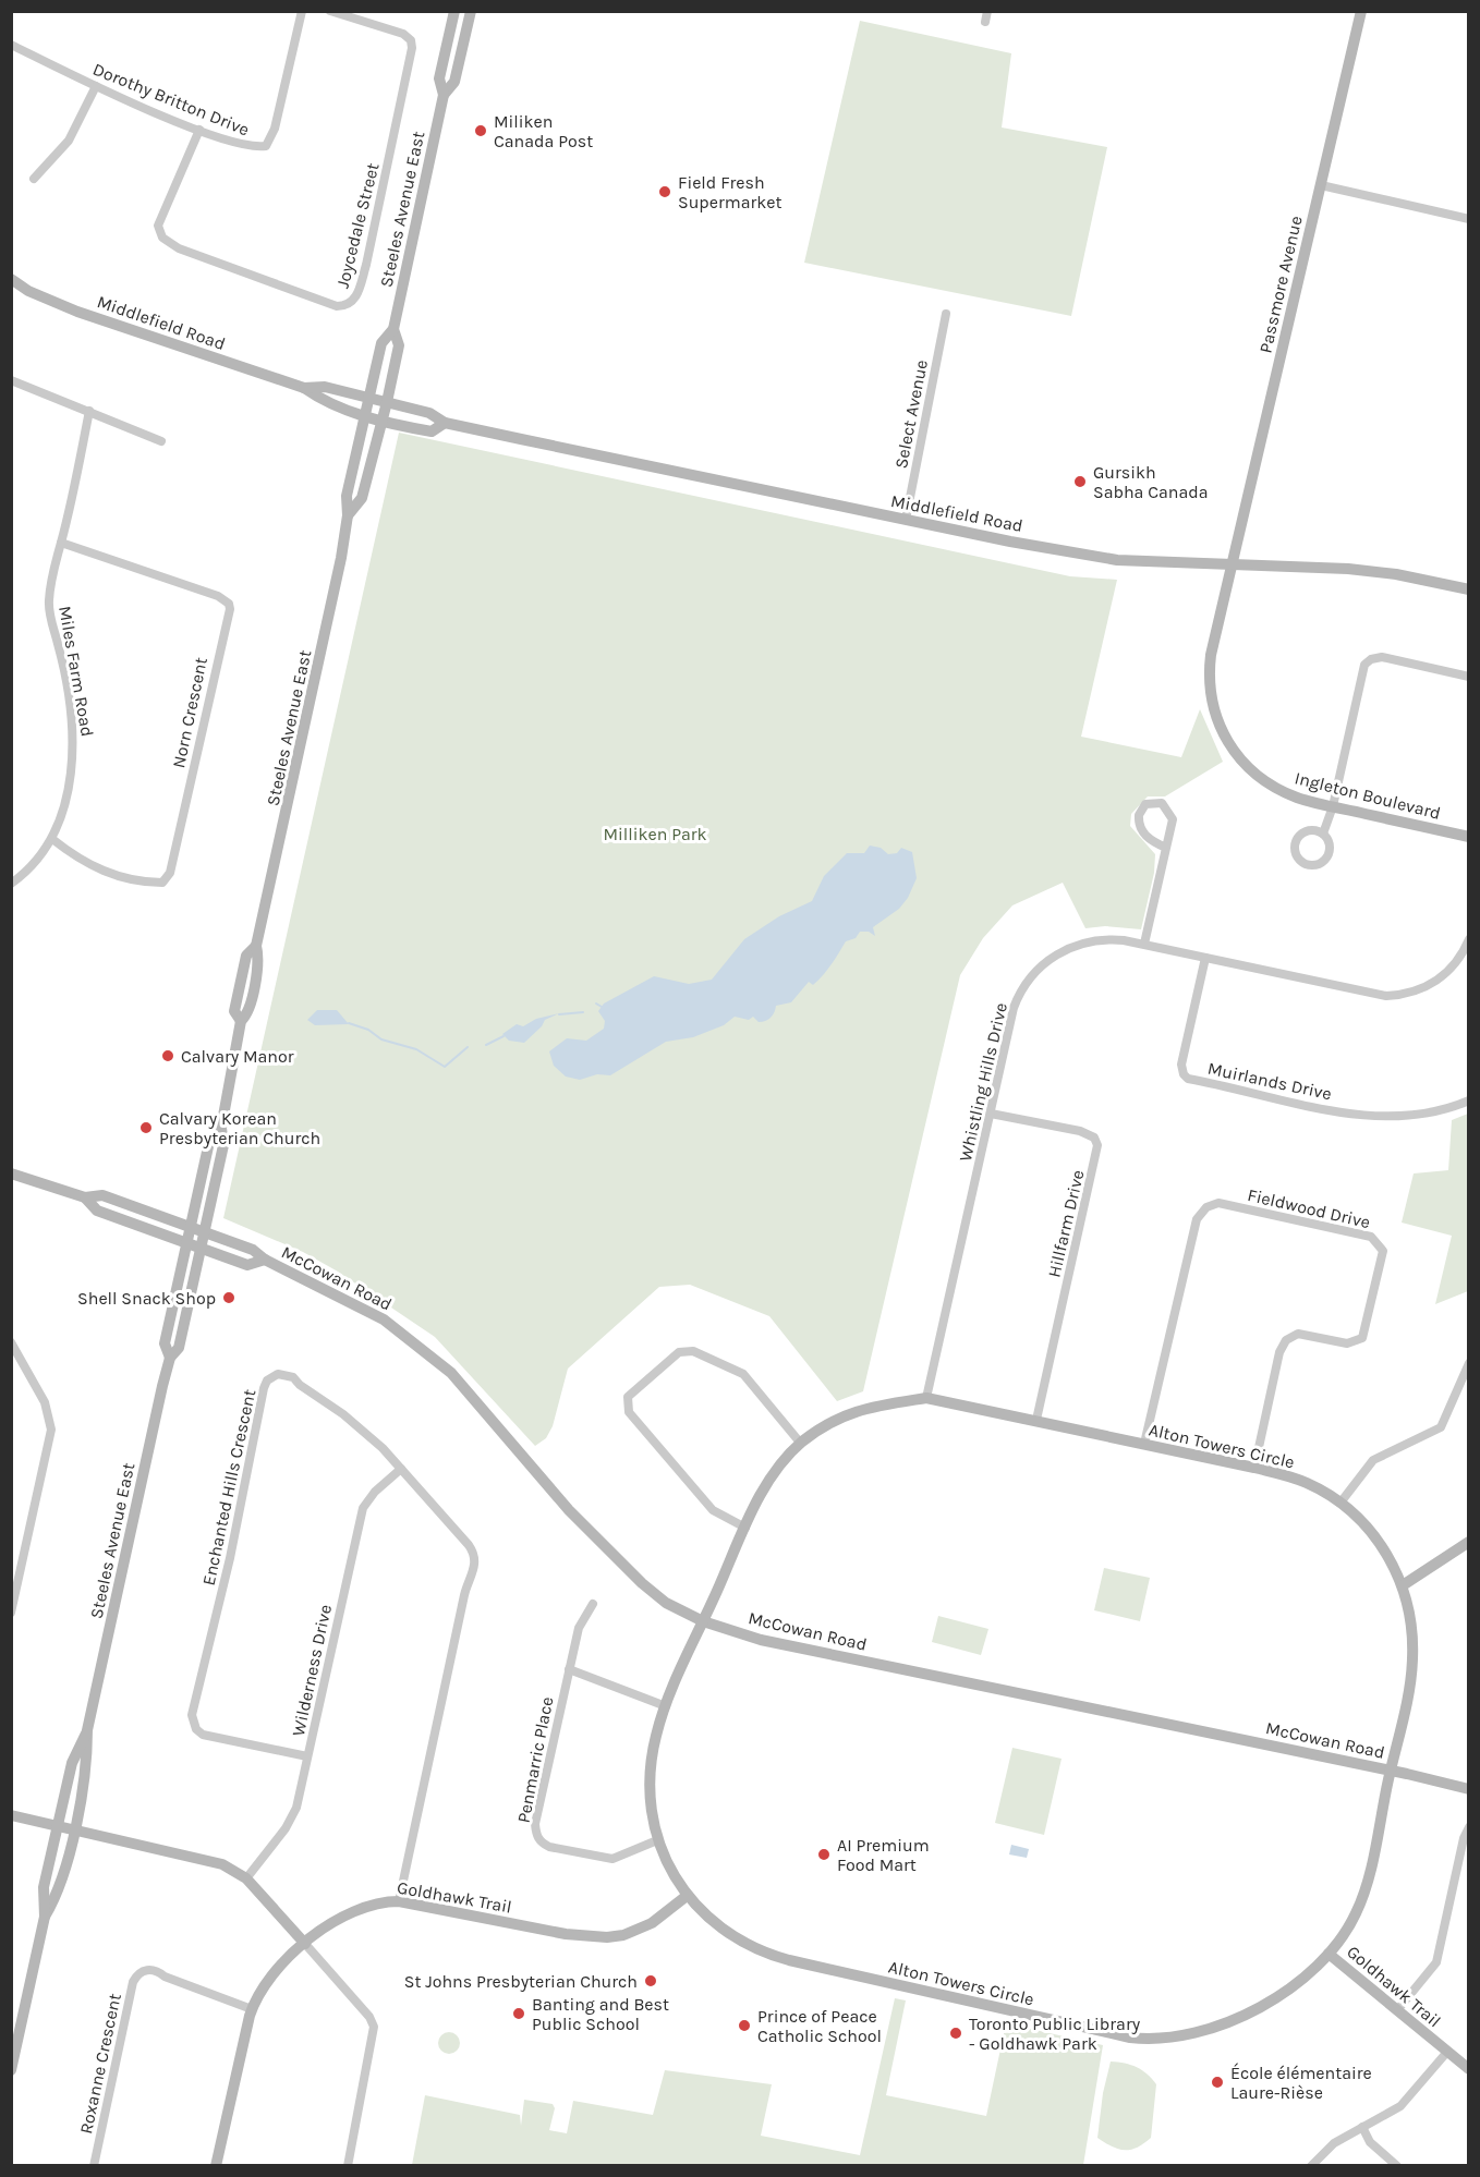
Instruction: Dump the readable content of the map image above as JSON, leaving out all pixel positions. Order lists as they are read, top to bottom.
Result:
{
  "streets": {
    "main road": [
      "Steeles Avenue East",
      "Passmore Avenue",
      "Middlefield Road",
      "Ingleton Boulevard",
      "McCowan Road",
      "Alton Towers Circle",
      "Goldhawk Trail"
    ],
    "street": [
      "Dorothy Britton Drive",
      "Joycedale Street",
      "Select Avenue",
      "Miles Farm Road",
      "Norn Crescent",
      "Muirlands Drive",
      "Whistling Hills Drive",
      "Fieldwood Drive",
      "Hillfarm Drive",
      "Enchanted Hills Crescent",
      "Wilderness Drive",
      "Penmarric Place",
      "Roxanne Crescent"
    ]
  },
  "crossings": [
    ["Dorothy Britton Drive", "Joycedale Street"],
    ["Steeles Avenue East", "Middlefield Road"],
    ["Steeles Avenue East", "McCowan Road"],
    ["Passmore Avenue", "Middlefield Road"],
    ["Passmore Avenue", "Ingleton Boulevard"],
    ["Middlefield Road", "Select Avenue"],
    ["Middlefield Road", "Ingleton Boulevard"],
    ["Miles Farm Road", "Norn Crescent"],
    ["Muirlands Drive", "Whistling Hills Drive"],
    ["Whistling Hills Drive", "Hillfarm Drive"],
    ["Whistling Hills Drive", "Alton Towers Circle"],
    ["Fieldwood Drive", "Alton Towers Circle"],
    ["Hillfarm Drive", "Alton Towers Circle"],
    ["McCowan Road", "Alton Towers Circle"],
    ["Alton Towers Circle", "Penmarric Place"],
    ["Alton Towers Circle", "Goldhawk Trail"],
    ["Enchanted Hills Crescent", "Wilderness Drive"],
    ["Enchanted Hills Crescent", "Goldhawk Trail"],
    ["Goldhawk Trail", "Roxanne Crescent"]
  ],
  "parks": ["Milliken Park"],
  "places": [
    "Miliken Canada Post",
    "Field Fresh Supermarket",
    "Gursikh Sabha Canada",
    "Calvary Manor",
    "Calvary Korean Presbyterian Church",
    "Shell Snack Shop",
    "AI Premium Food Mart",
    "St Johns Presbyterian Church",
    "Banting and Best Public School",
    "Prince of Peace Catholic School",
    "Toronto Public Library - Goldhawk Park",
    "École élémentaire Laure-Rièse"
  ]
}
